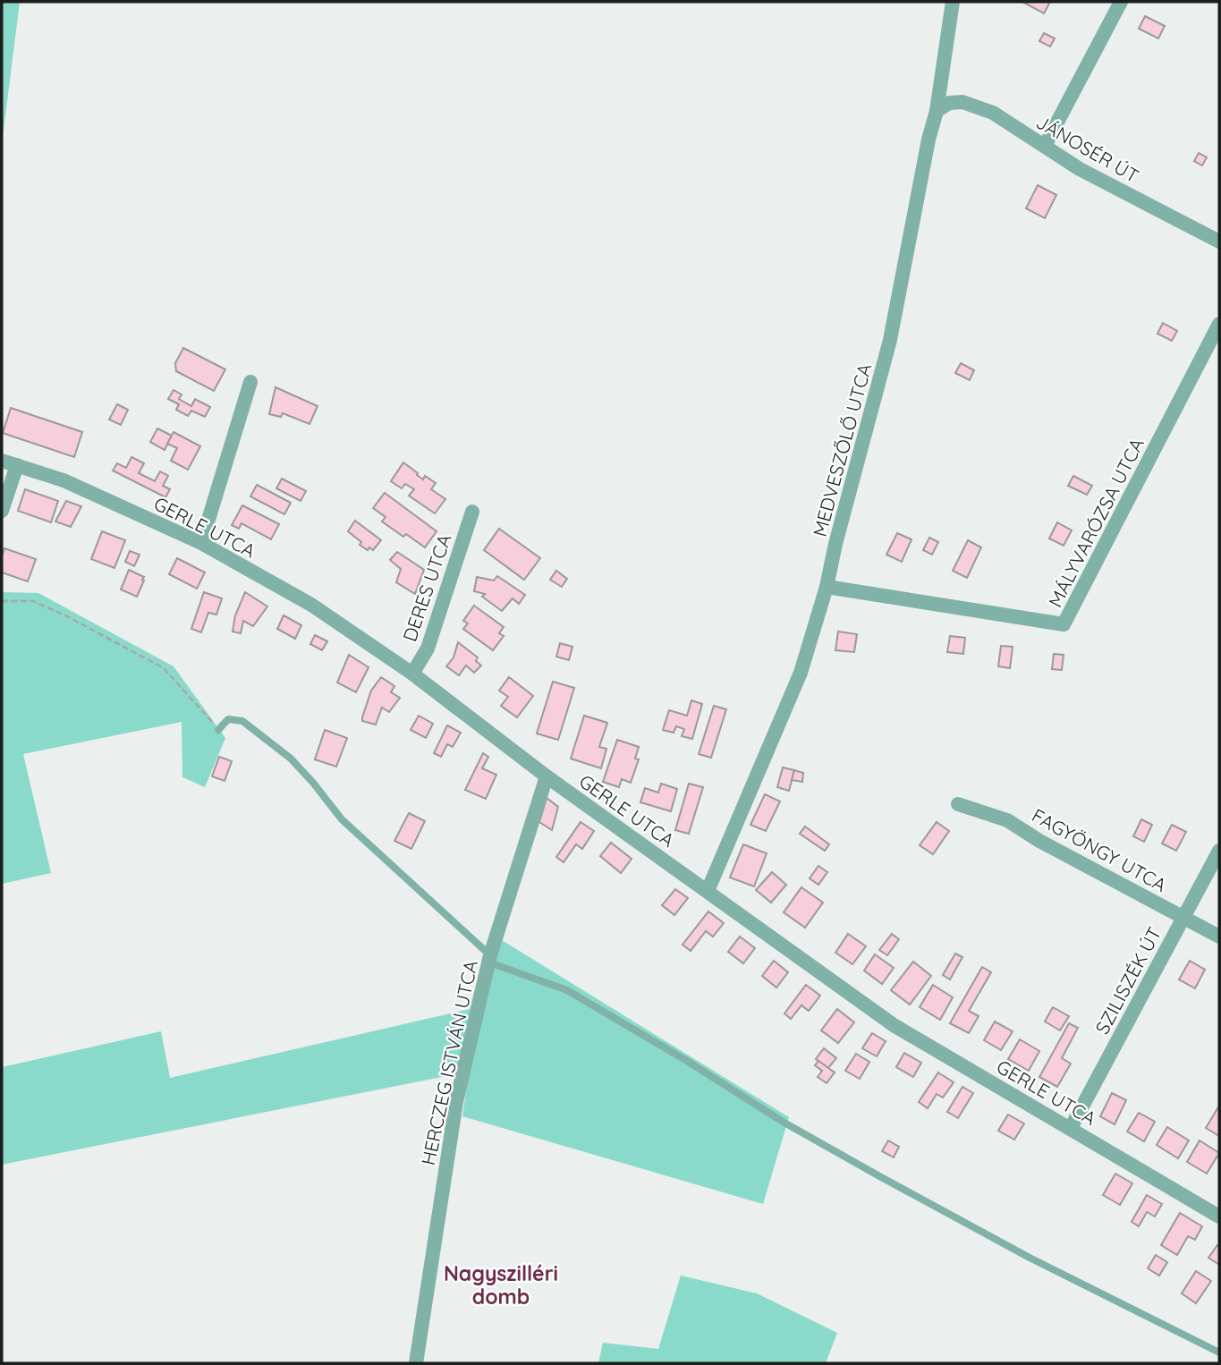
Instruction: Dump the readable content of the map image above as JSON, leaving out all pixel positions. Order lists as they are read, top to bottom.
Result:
{
  "streets": {
    "street": [
      "JÁNOSÉR ÚT",
      "MEDVESZŐLŐ UTCA",
      "MÁLYVARÓZSA UTCA",
      "GERLE UTCA",
      "DERES UTCA",
      "FAGYÖNGY UTCA",
      "SZILISZÉK ÚT",
      "HERCZEG ISTVÁN UTCA"
    ]
  },
  "crossings": [
    ["JÁNOSÉR ÚT", "MEDVESZŐLŐ UTCA"],
    ["MEDVESZŐLŐ UTCA", "MÁLYVARÓZSA UTCA"],
    ["MEDVESZŐLŐ UTCA", "GERLE UTCA"],
    ["GERLE UTCA", "DERES UTCA"],
    ["GERLE UTCA", "SZILISZÉK ÚT"],
    ["GERLE UTCA", "HERCZEG ISTVÁN UTCA"],
    ["FAGYÖNGY UTCA", "SZILISZÉK ÚT"]
  ],
  "districts": ["Nagyszilléri domb"]
}
